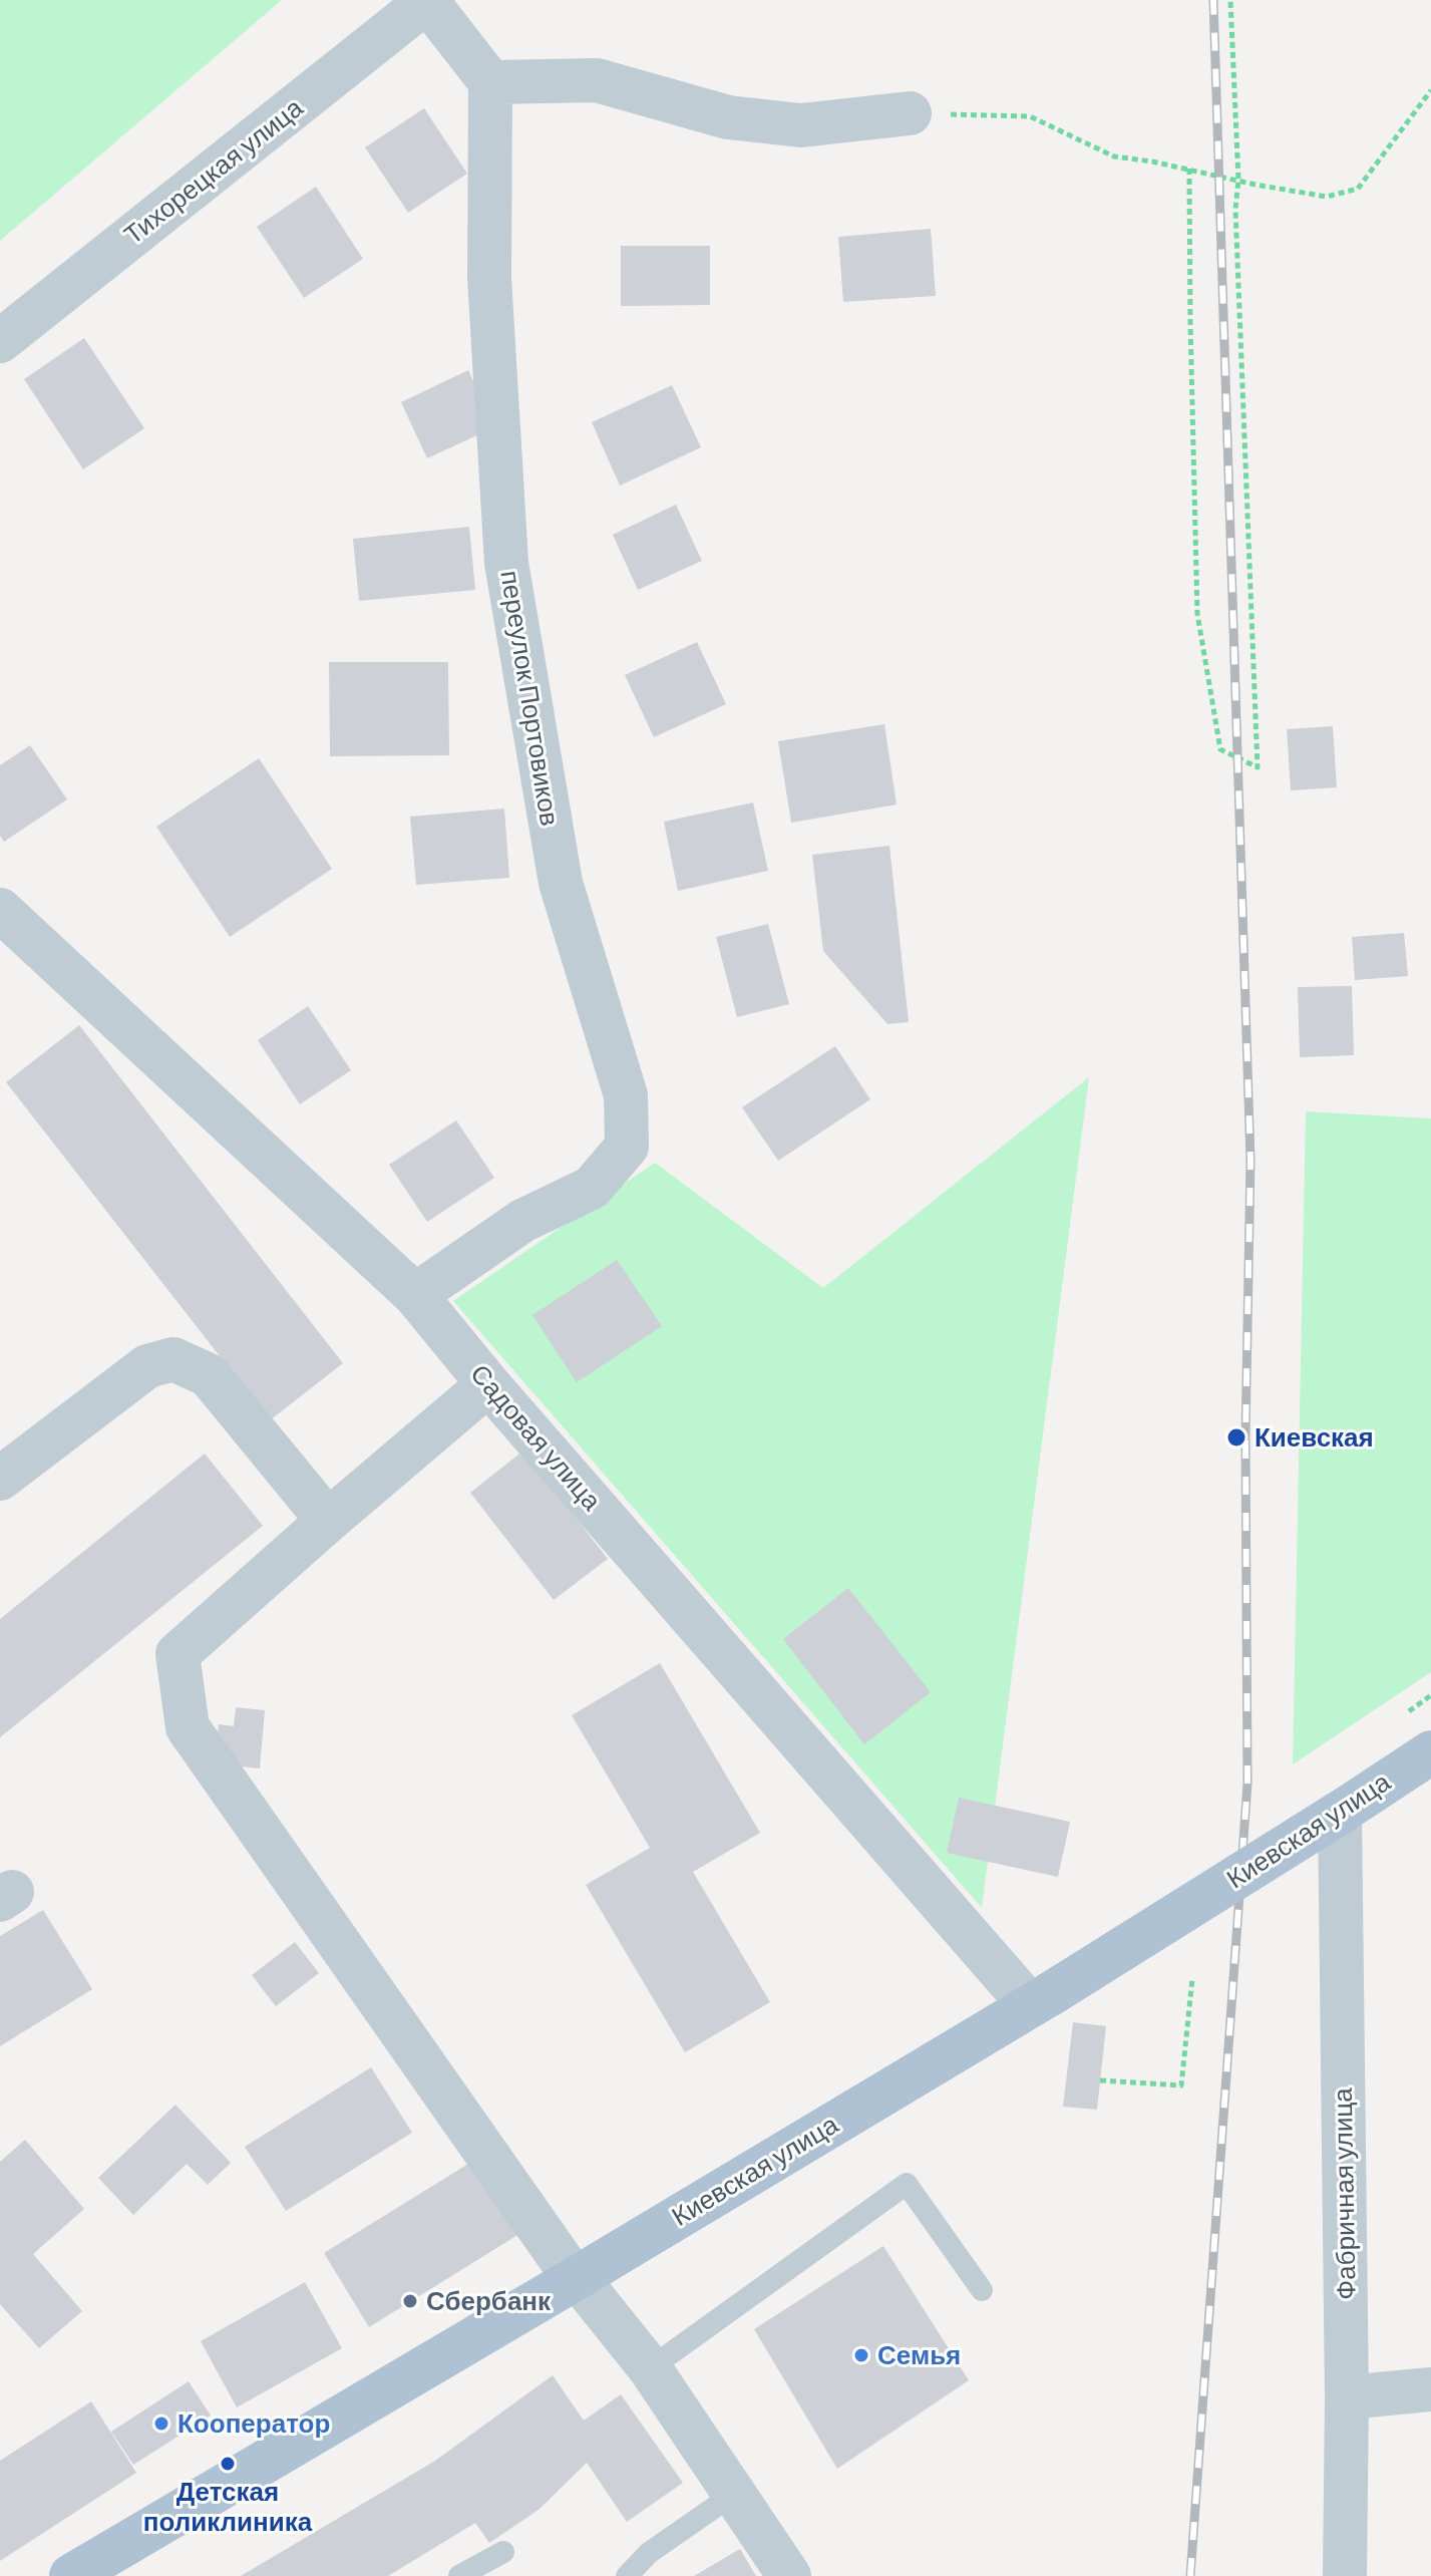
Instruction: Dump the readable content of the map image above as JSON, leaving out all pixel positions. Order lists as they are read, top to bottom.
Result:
{
  "streets": {
    "main road": ["Киевская улица"],
    "street": [
      "Тихорецкая улица",
      "переулок Портовиков",
      "Садовая улица",
      "Фабричная улица"
    ]
  },
  "crossings": [
    ["переулок Портовиков", "Садовая улица"],
    ["Садовая улица", "Киевская улица"],
    ["Киевская улица", "Фабричная улица"]
  ],
  "places": [
    "Киевская",
    "Сбербанк",
    "Семья",
    "Кооператор",
    "Детская поликлиника"
  ]
}
